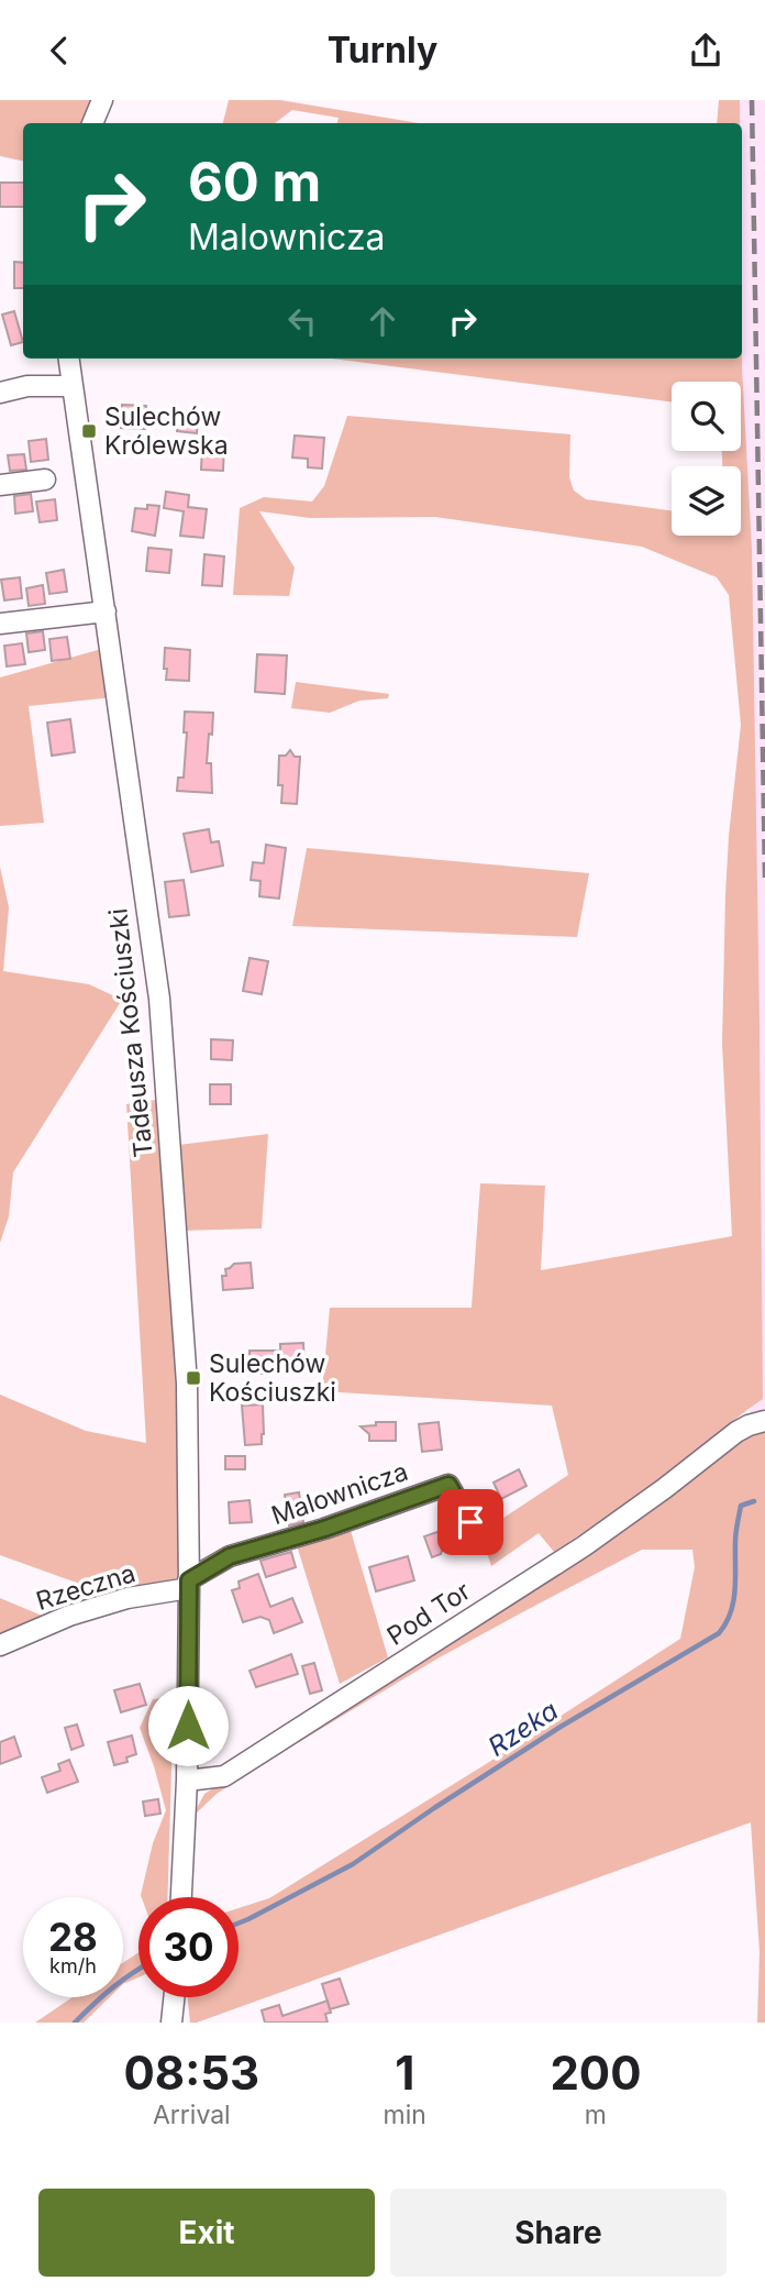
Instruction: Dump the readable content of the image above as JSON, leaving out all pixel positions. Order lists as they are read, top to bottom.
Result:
{
  "streets": {
    "street": [
      "Tadeusza Kościuszki",
      "Malownicza",
      "Rzeczna",
      "Pod Tor"
    ]
  },
  "crossings": [
    ["Tadeusza Kościuszki", "Malownicza"],
    ["Tadeusza Kościuszki", "Rzeczna"],
    ["Tadeusza Kościuszki", "Pod Tor"],
    ["Malownicza", "Rzeczna"]
  ],
  "water": ["Rzeka"],
  "places": {
    "transit": ["Sulechów Królewska", "Sulechów Kościuszki"]
  },
  "page": {
    "header": "Turnly",
    "turn": ["60 m", "Malownicza"],
    "speed": "28 km/h",
    "limit": "30",
    "eta": [
      "08:53",
      "Arrival",
      "1",
      "min",
      "200",
      "m"
    ],
    "buttons": ["Exit", "Share"]
  }
}
